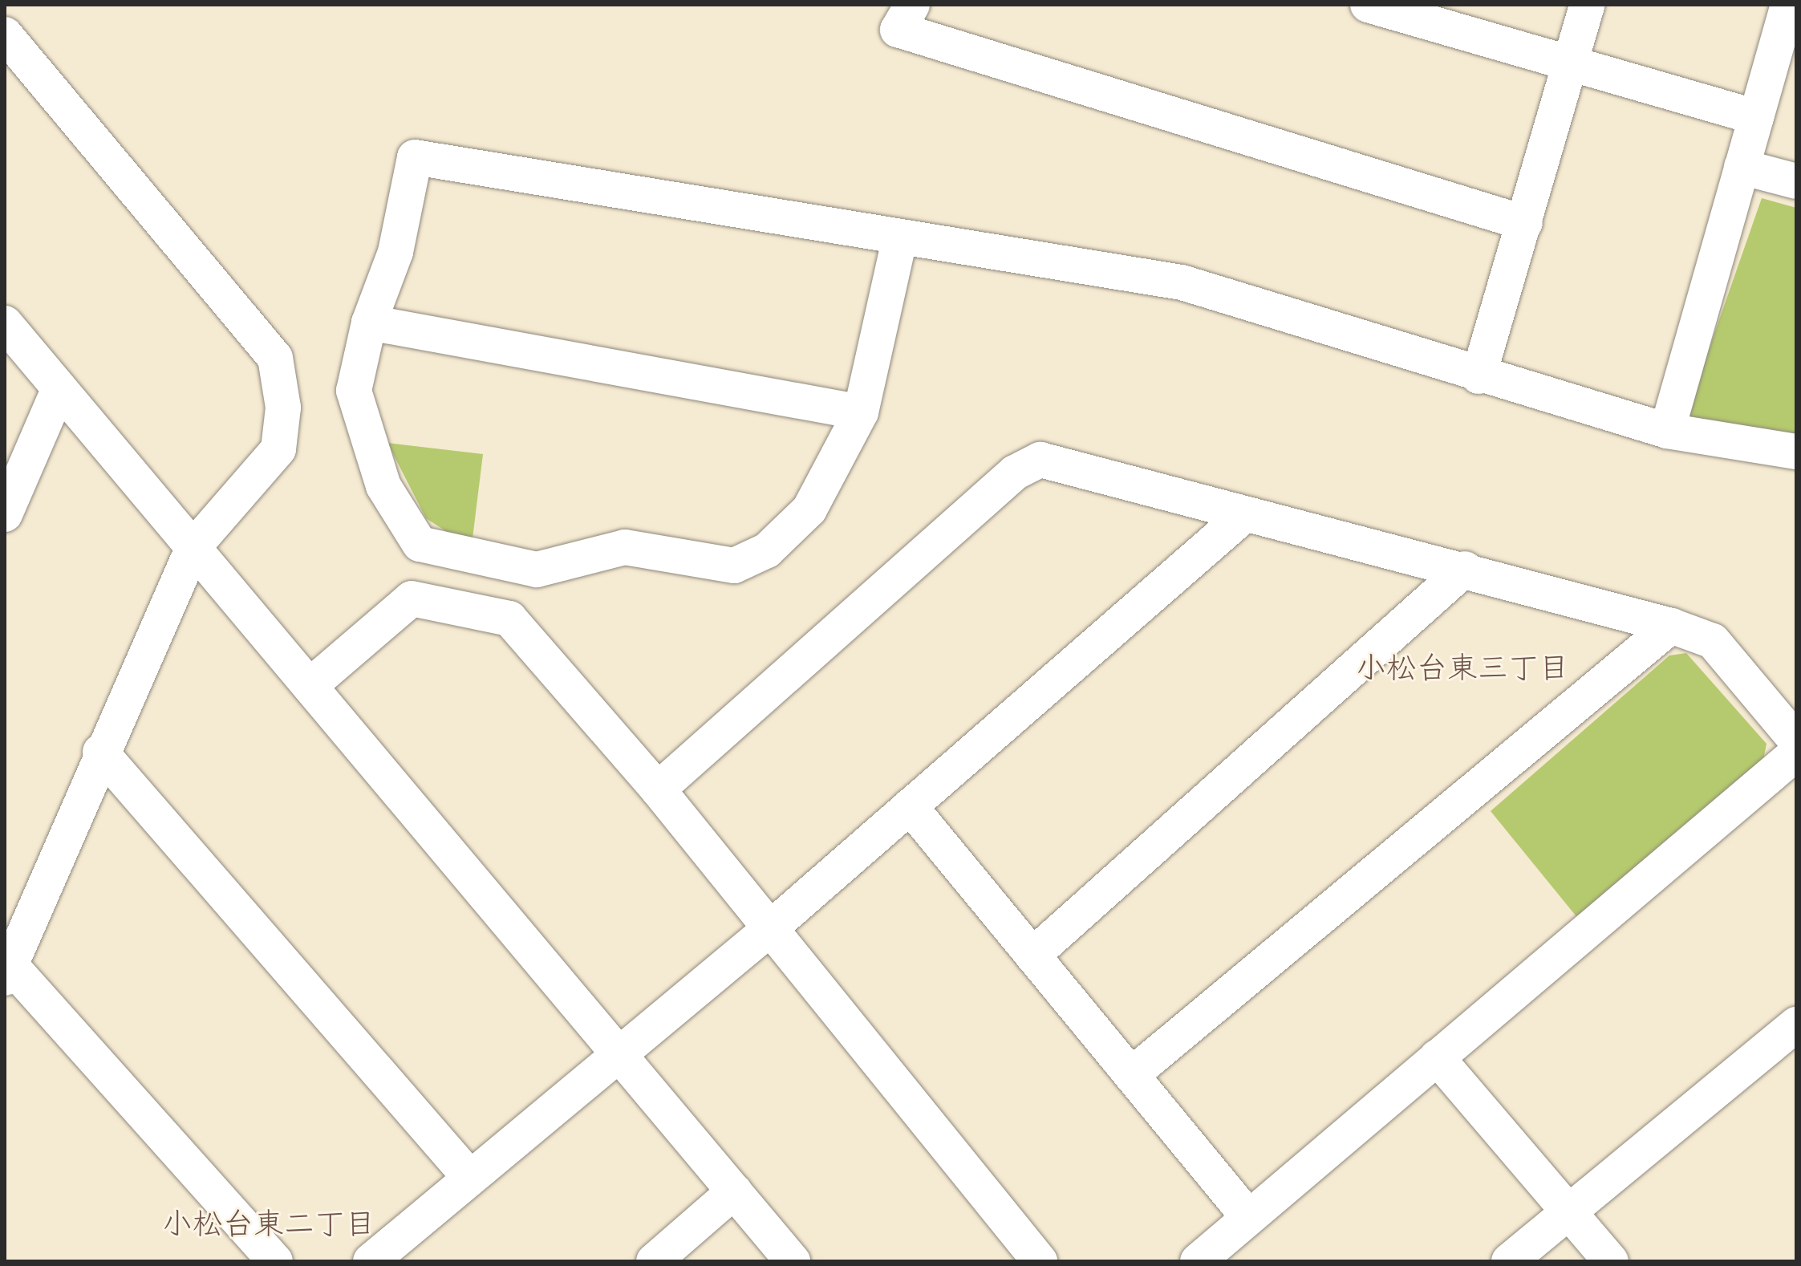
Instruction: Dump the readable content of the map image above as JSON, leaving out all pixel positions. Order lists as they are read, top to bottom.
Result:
{
  "districts": ["小松台東三丁目", "小松台東二丁目"]
}
